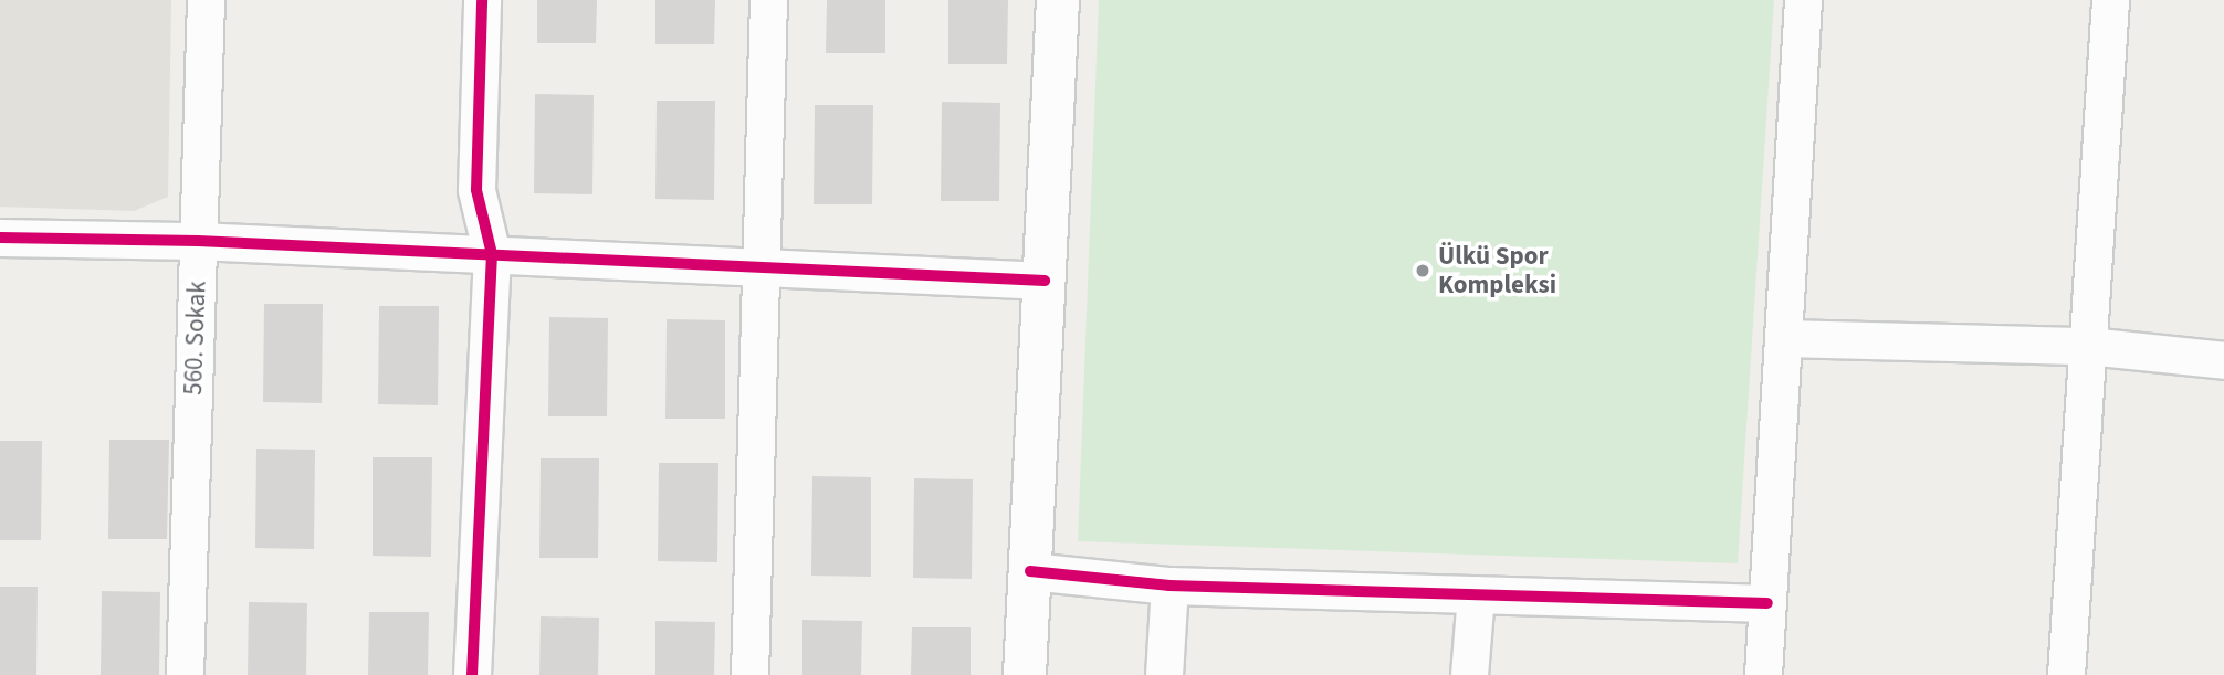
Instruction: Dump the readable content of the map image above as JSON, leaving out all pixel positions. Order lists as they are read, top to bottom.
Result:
{
  "streets": {
    "street": ["560. Sokak"]
  },
  "places": ["Ülkü Spor Kompleksi"]
}
